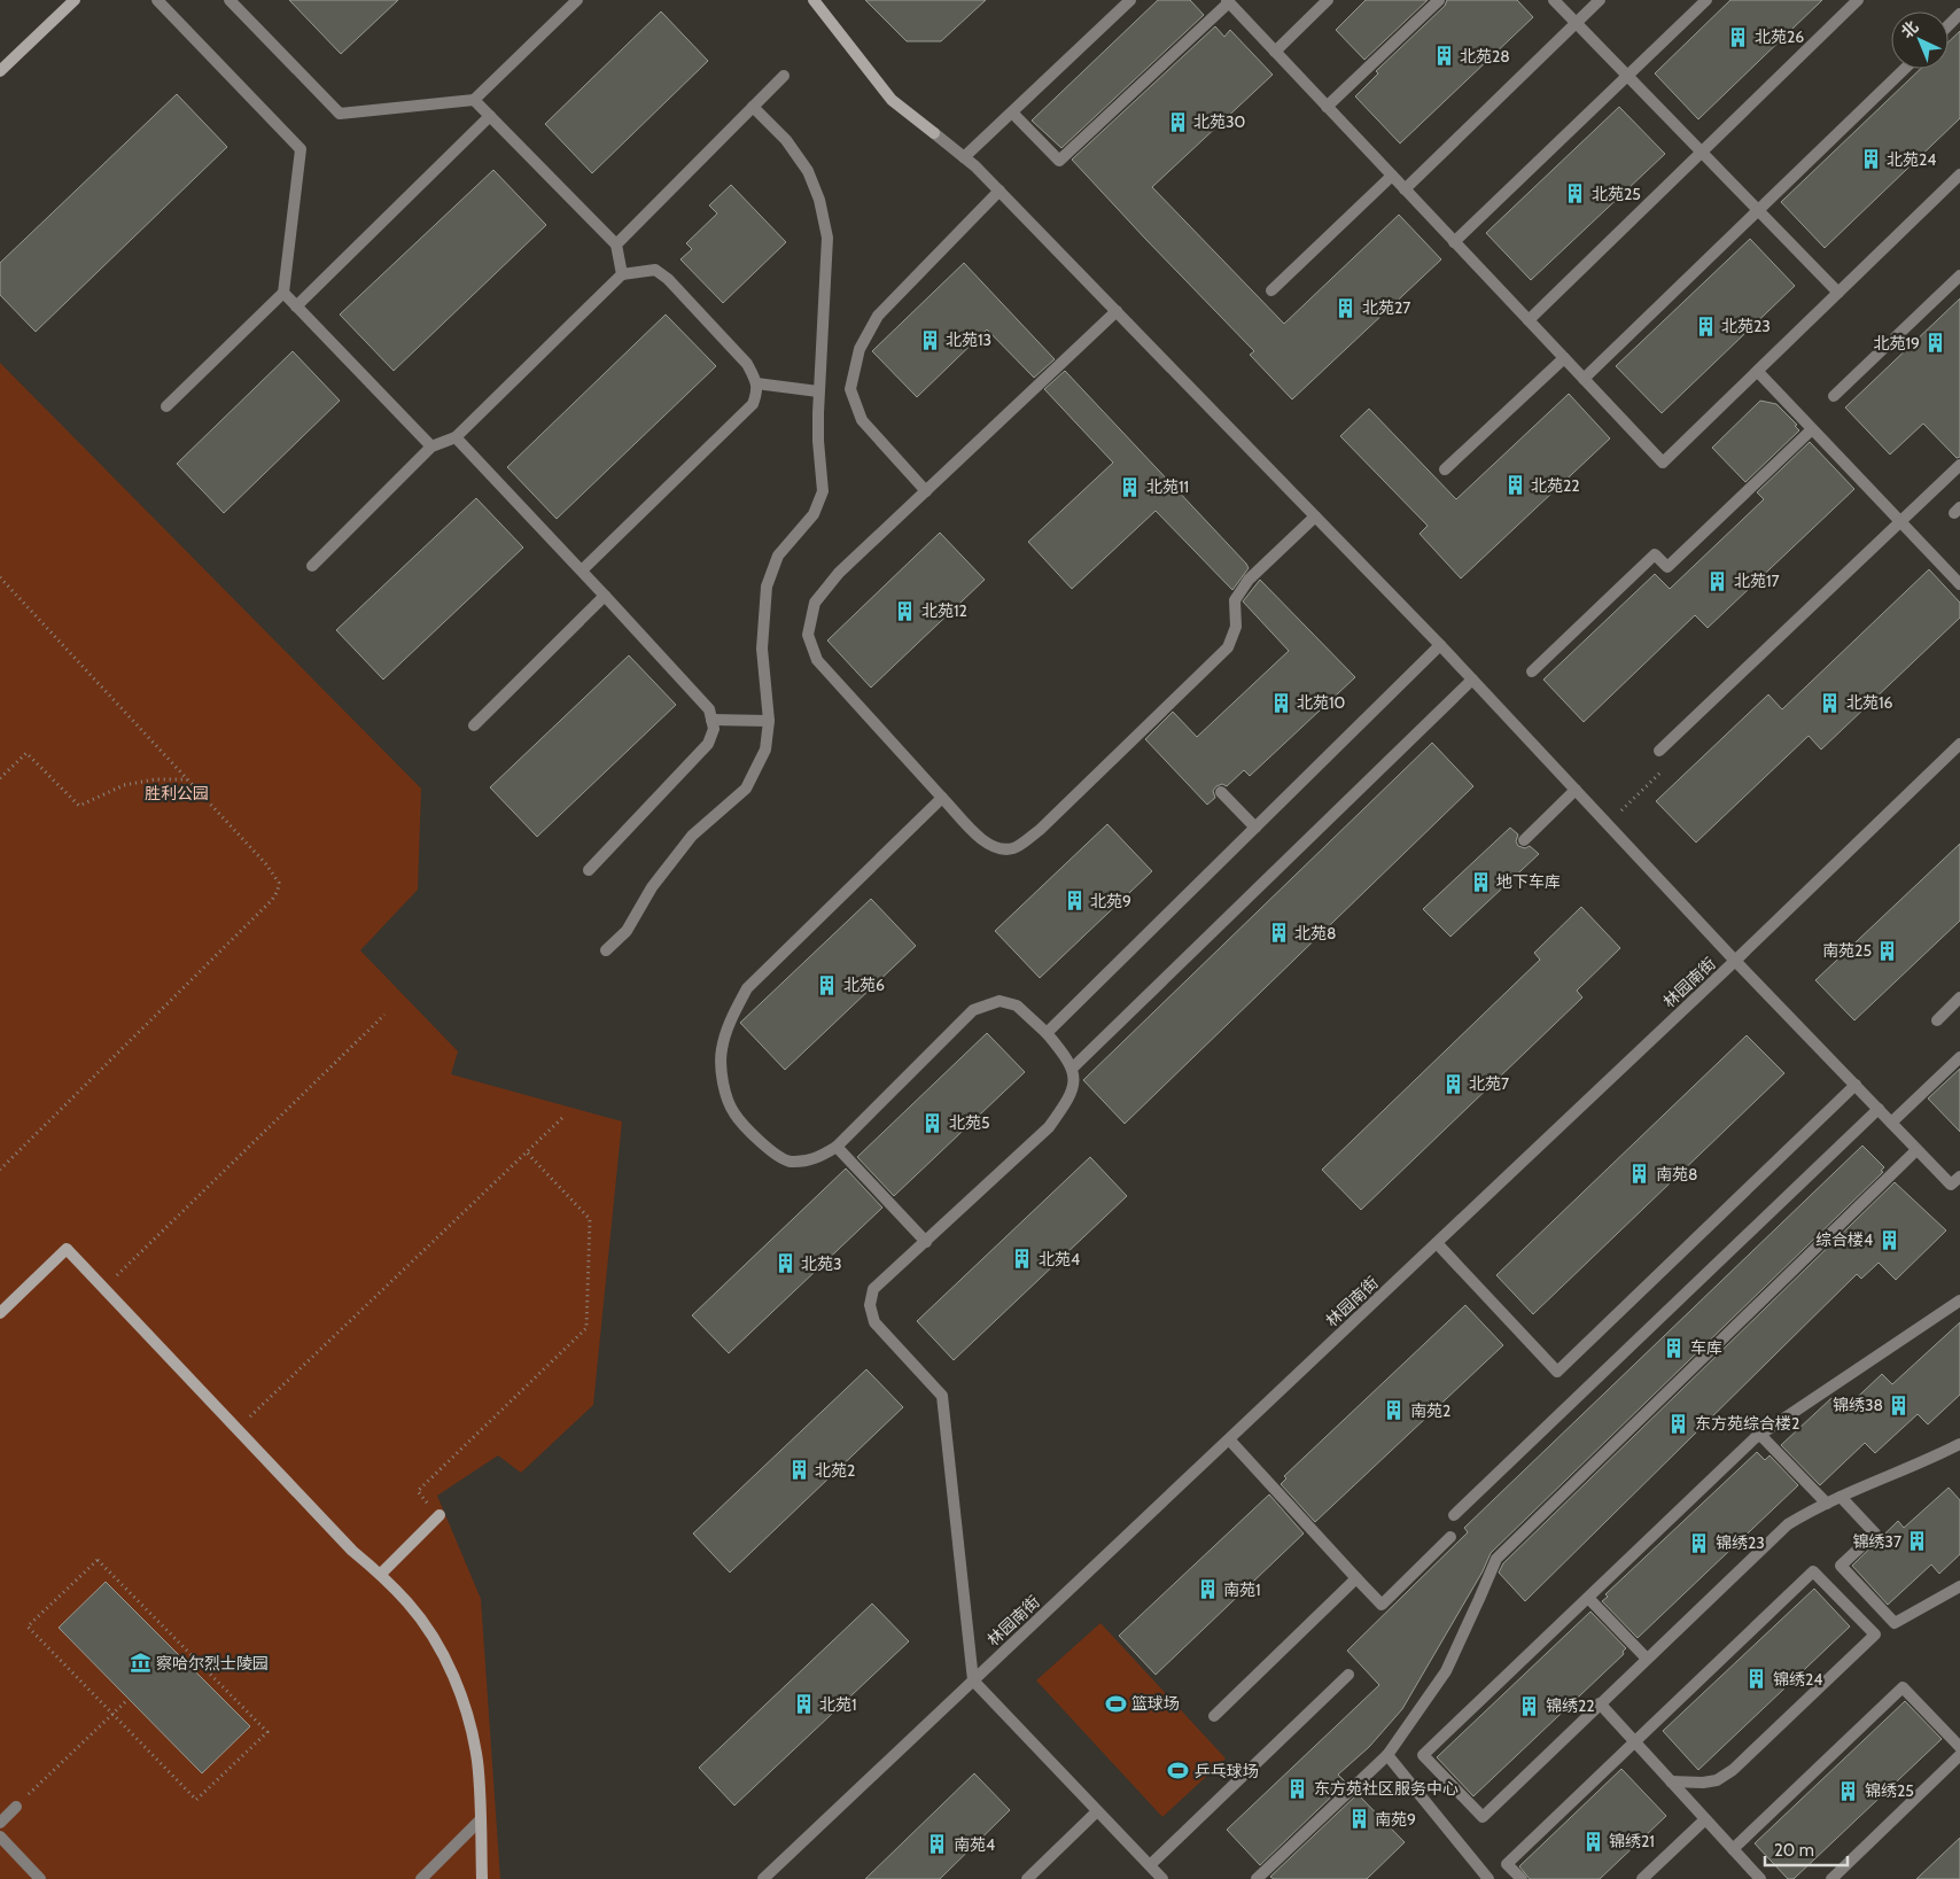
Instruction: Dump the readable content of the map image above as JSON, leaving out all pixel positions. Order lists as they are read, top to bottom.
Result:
{
  "streets": {
    "street": ["林园南街"]
  },
  "parks": ["胜利公园"],
  "places": {
    "building": [
      "北苑26",
      "北苑28",
      "北苑30",
      "北苑24",
      "北苑25",
      "北苑27",
      "北苑23",
      "北苑13",
      "北苑19",
      "北苑22",
      "北苑11",
      "北苑17",
      "北苑12",
      "北苑10",
      "北苑16",
      "地下车库",
      "北苑9",
      "北苑8",
      "南苑25",
      "北苑6",
      "北苑7",
      "北苑5",
      "南苑8",
      "综合楼4",
      "北苑4",
      "北苑3",
      "车库",
      "锦绣38",
      "南苑2",
      "东方苑综合楼2",
      "北苑2",
      "锦绣37",
      "锦绣23",
      "南苑1",
      "锦绣24",
      "北苑1",
      "锦绣22",
      "东方苑社区服务中心",
      "锦绣25",
      "南苑9",
      "锦绣21",
      "南苑4"
    ],
    "museum": ["察哈尔烈士陵园"],
    "sports": ["篮球场", "乒乓球场"]
  },
  "scale_bar": "20 m",
  "north": "top left"
}
